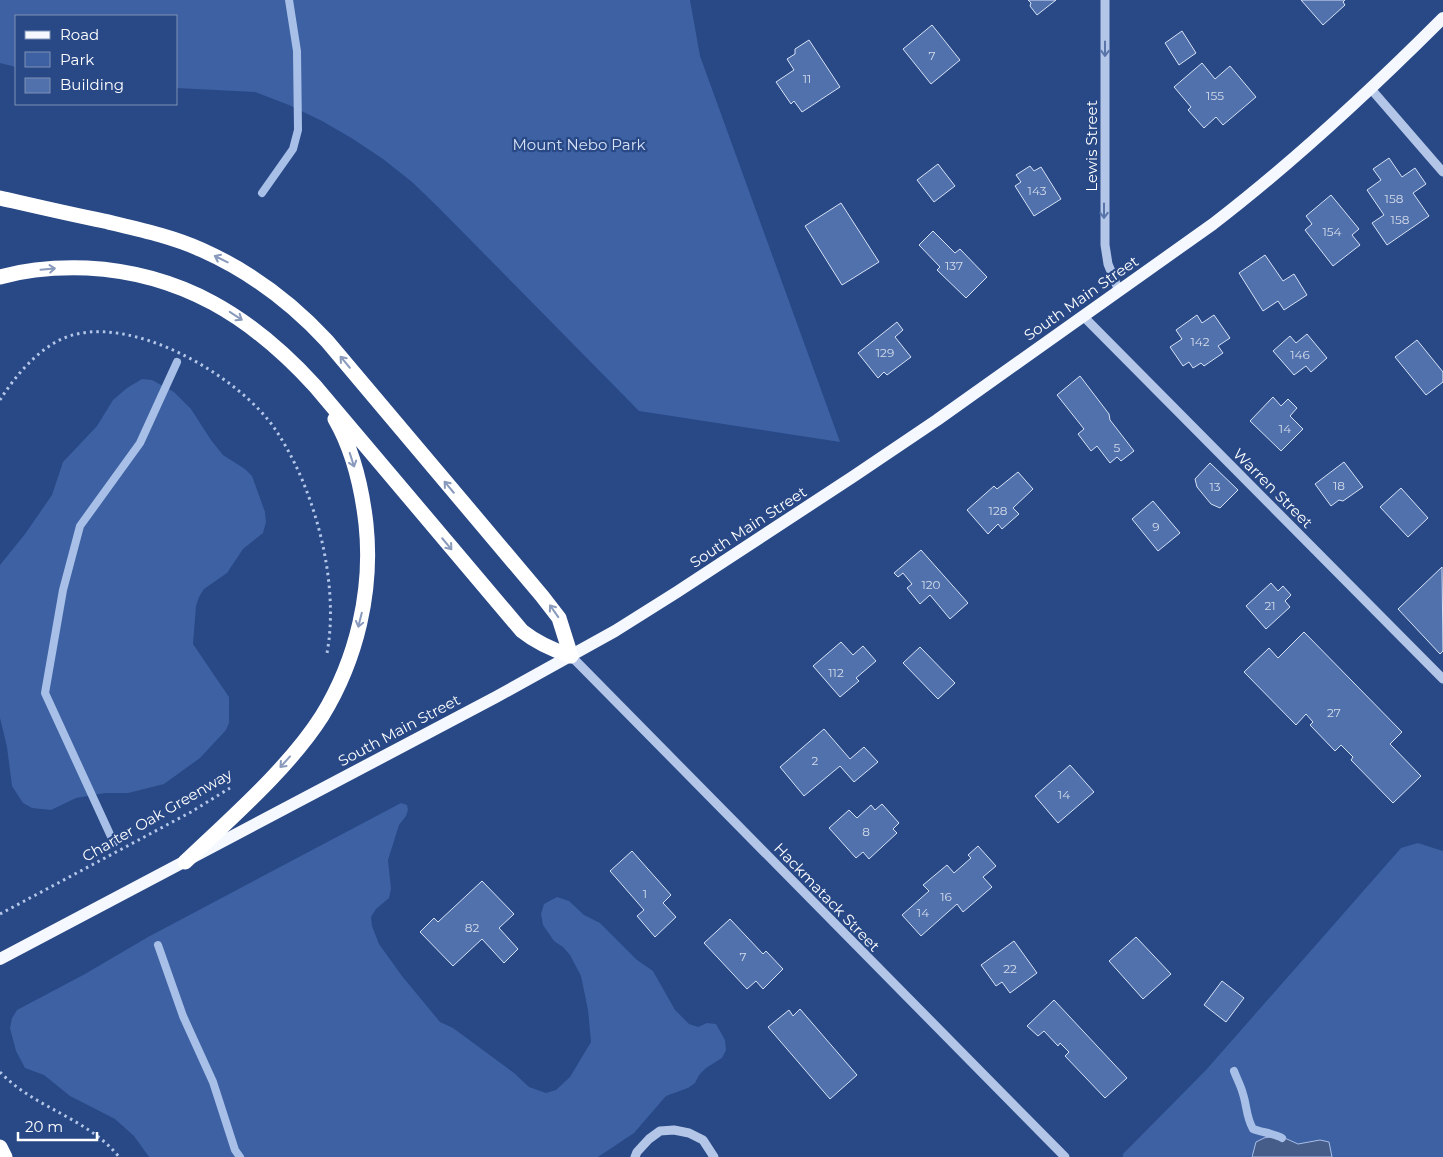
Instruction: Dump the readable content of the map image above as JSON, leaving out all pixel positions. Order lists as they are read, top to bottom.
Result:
{
  "streets": {
    "main road": ["South Main Street"],
    "street": ["Lewis Street", "Warren Street", "Hackmatack Street"],
    "path": ["Charter Oak Greenway"]
  },
  "crossings": [
    ["Lewis Street", "South Main Street"],
    ["South Main Street", "Warren Street"],
    ["South Main Street", "Hackmatack Street"]
  ],
  "one_way": ["Lewis Street"],
  "parks": ["Mount Nebo Park"],
  "house_numbers": [
    "7",
    "11",
    "155",
    "143",
    "158",
    "158",
    "154",
    "137",
    "142",
    "129",
    "146",
    "14",
    "5",
    "18",
    "13",
    "128",
    "9",
    "120",
    "21",
    "112",
    "27",
    "2",
    "14",
    "8",
    "1",
    "16",
    "14",
    "82",
    "7",
    "22"
  ],
  "legend": ["Road", "Park", "Building"],
  "scale_bar": "20 m"
}
